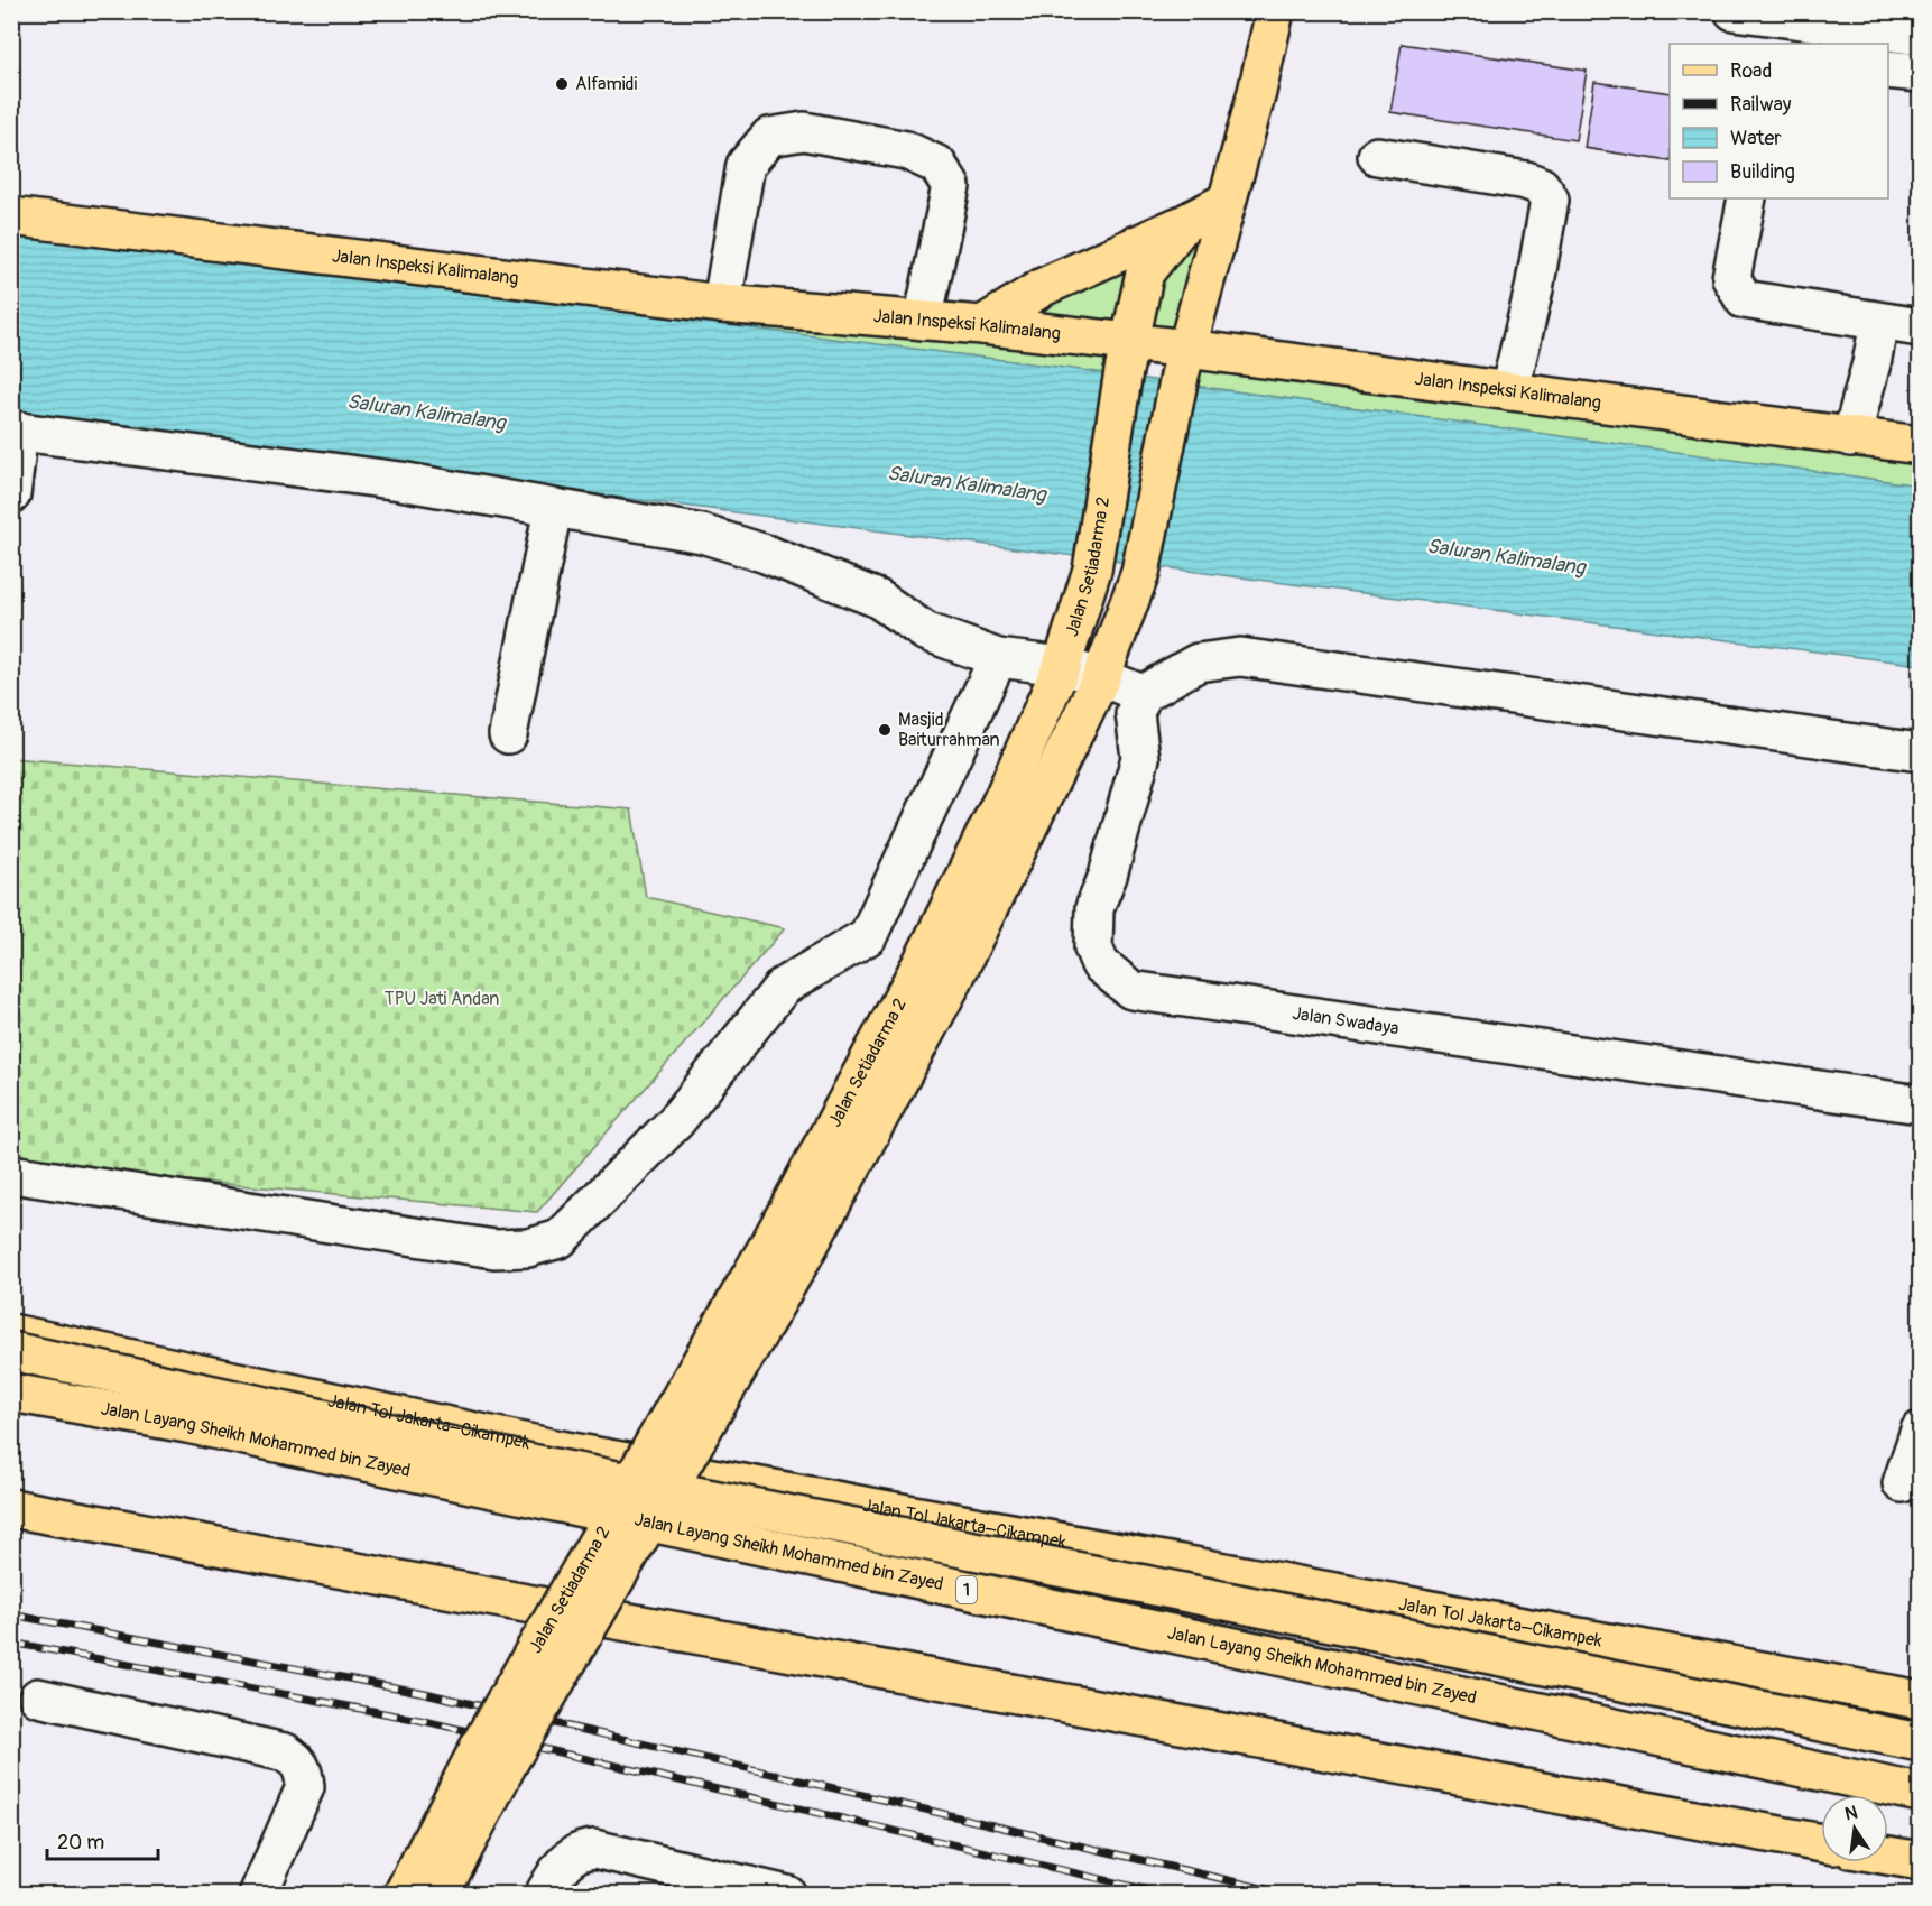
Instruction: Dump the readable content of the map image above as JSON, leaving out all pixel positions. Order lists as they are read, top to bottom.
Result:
{
  "streets": {
    "main road": [
      "Jalan Inspeksi Kalimalang",
      "Jalan Setiadarma 2",
      "Jalan Tol Jakarta–Cikampek",
      "Jalan Layang Sheikh Mohammed bin Zayed",
      "1"
    ],
    "street": ["Jalan Swadaya"]
  },
  "crossings": [
    ["Jalan Inspeksi Kalimalang", "Jalan Setiadarma 2"]
  ],
  "water": ["Saluran Kalimalang"],
  "parks": ["TPU Jati Andan"],
  "places": ["Alfamidi", "Masjid Baiturrahman"],
  "legend": [
    "Road",
    "Railway",
    "Water",
    "Building"
  ],
  "scale_bar": "20 m",
  "north": "top"
}
